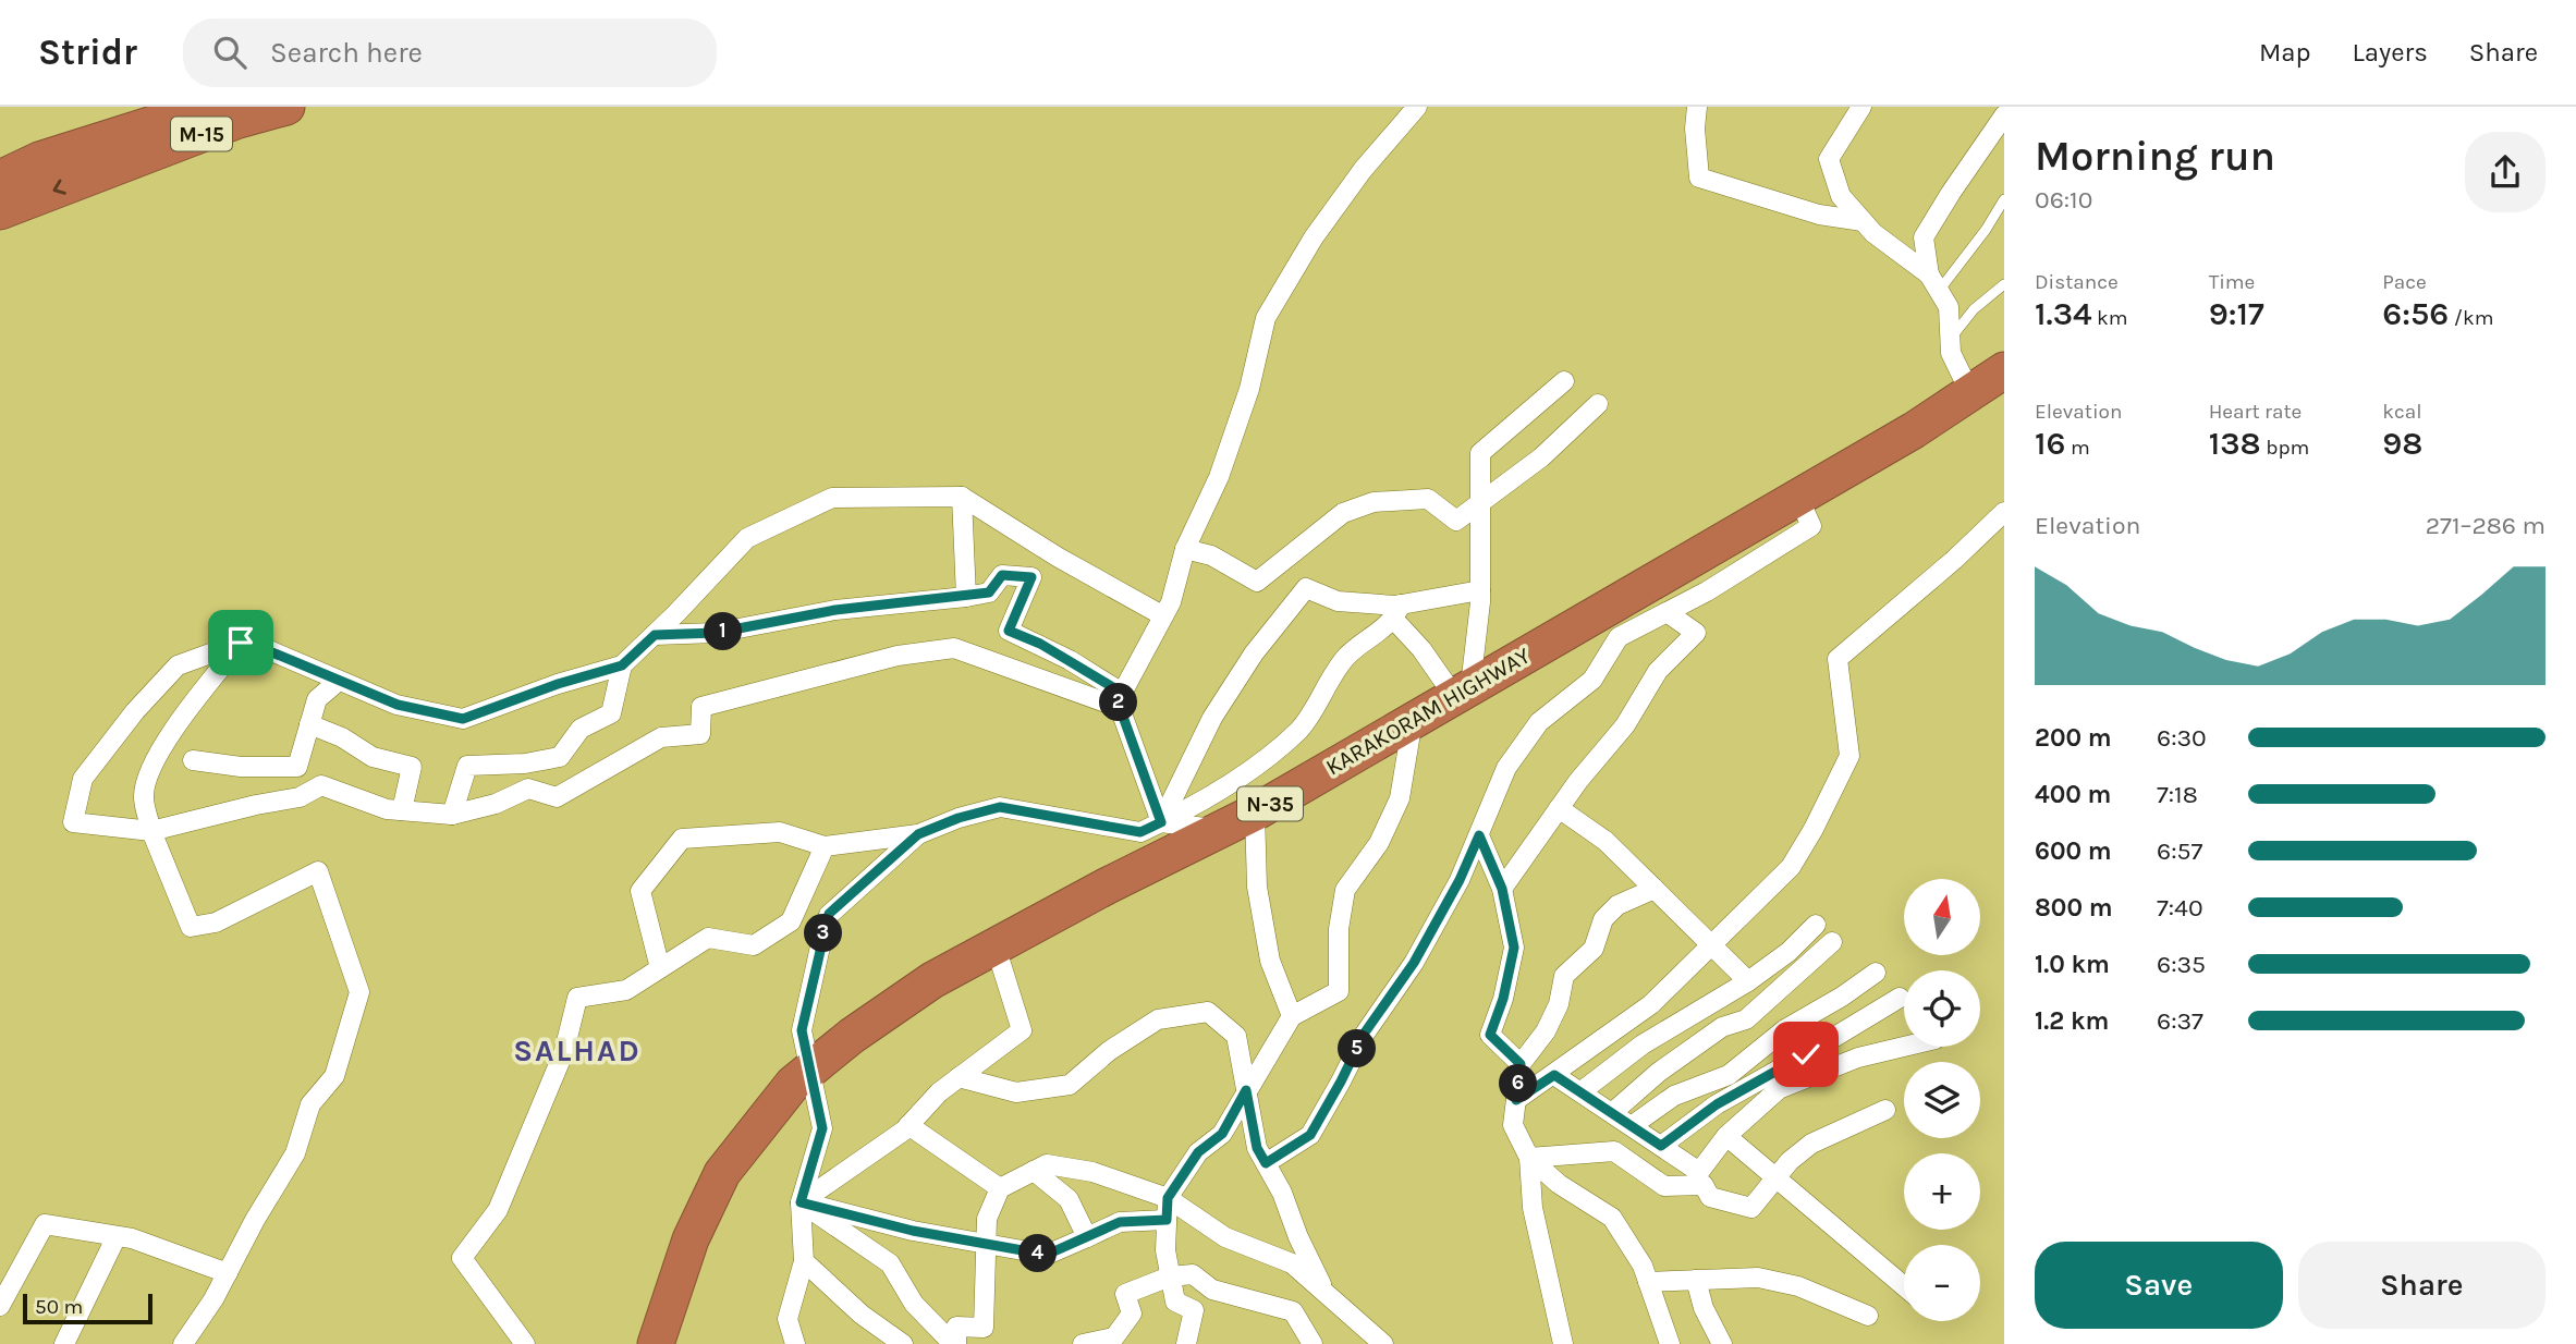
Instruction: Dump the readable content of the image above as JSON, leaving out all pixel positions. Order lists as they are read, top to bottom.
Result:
{
  "streets": {
    "highway": ["M-15", "KARAKORAM HIGHWAY", "N-35"]
  },
  "districts": ["SALHAD"],
  "scale_bar": "50 m",
  "north": "top",
  "page": {
    "header": "Stridr",
    "search": "Search here",
    "nav": ["Map", "Layers", "Share"],
    "heading": ["Morning run", "06:10"],
    "stats": [
      ["Distance", "1.34 km"],
      ["Time", "9:17"],
      ["Pace", "6:56 /km"],
      ["Elevation", "16 m"],
      ["Heart rate", "138 bpm"],
      ["kcal", "98"]
    ],
    "chart": ["Elevation", "271–286 m"],
    "pins": [
      "1",
      "2",
      "3",
      "5",
      "6",
      "4"
    ],
    "list": [
      {
        "name": "200 m",
        "note": "6:30"
      },
      {
        "name": "400 m",
        "note": "7:18"
      },
      {
        "name": "600 m",
        "note": "6:57"
      },
      {
        "name": "800 m",
        "note": "7:40"
      },
      {
        "name": "1.0 km",
        "note": "6:35"
      },
      {
        "name": "1.2 km",
        "note": "6:37"
      }
    ],
    "map_buttons": ["+", "−"],
    "buttons": ["Save", "Share"],
    "scale": "50 m"
  }
}
